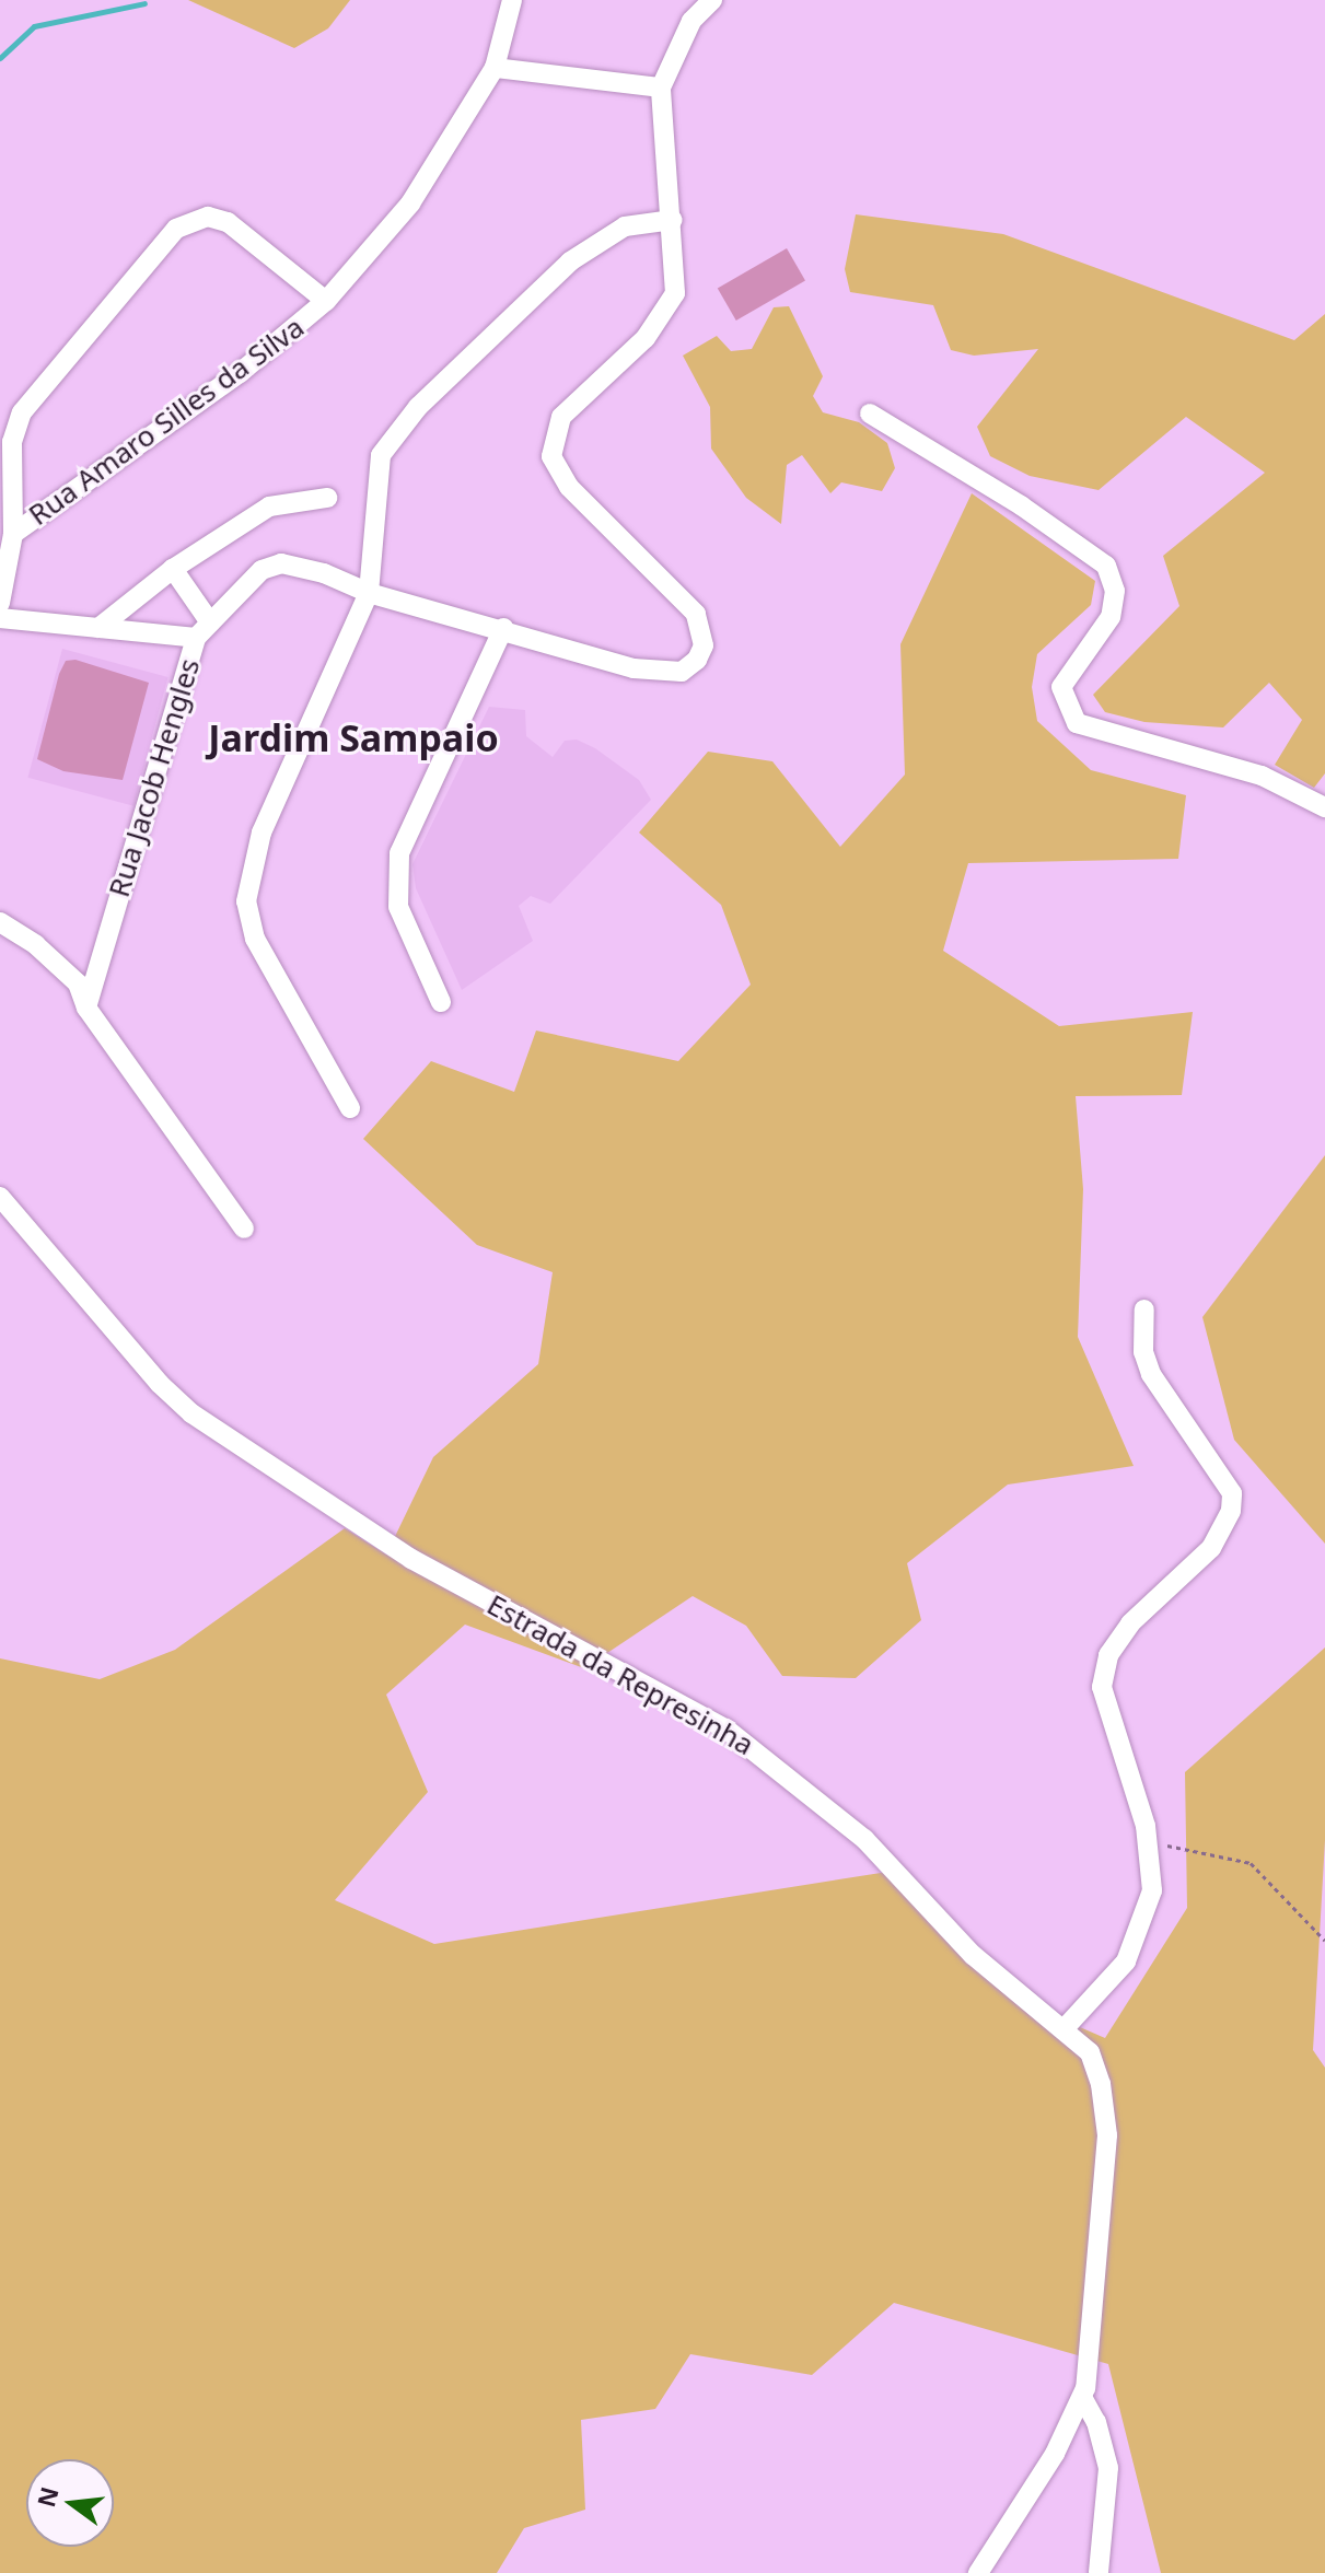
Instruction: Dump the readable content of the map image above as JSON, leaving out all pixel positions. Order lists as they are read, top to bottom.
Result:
{
  "streets": {
    "street": ["Rua Amaro Silles da Silva", "Rua Jacob Hengles", "Estrada da Represinha"]
  },
  "districts": ["Jardim Sampaio"],
  "north": "left"
}
